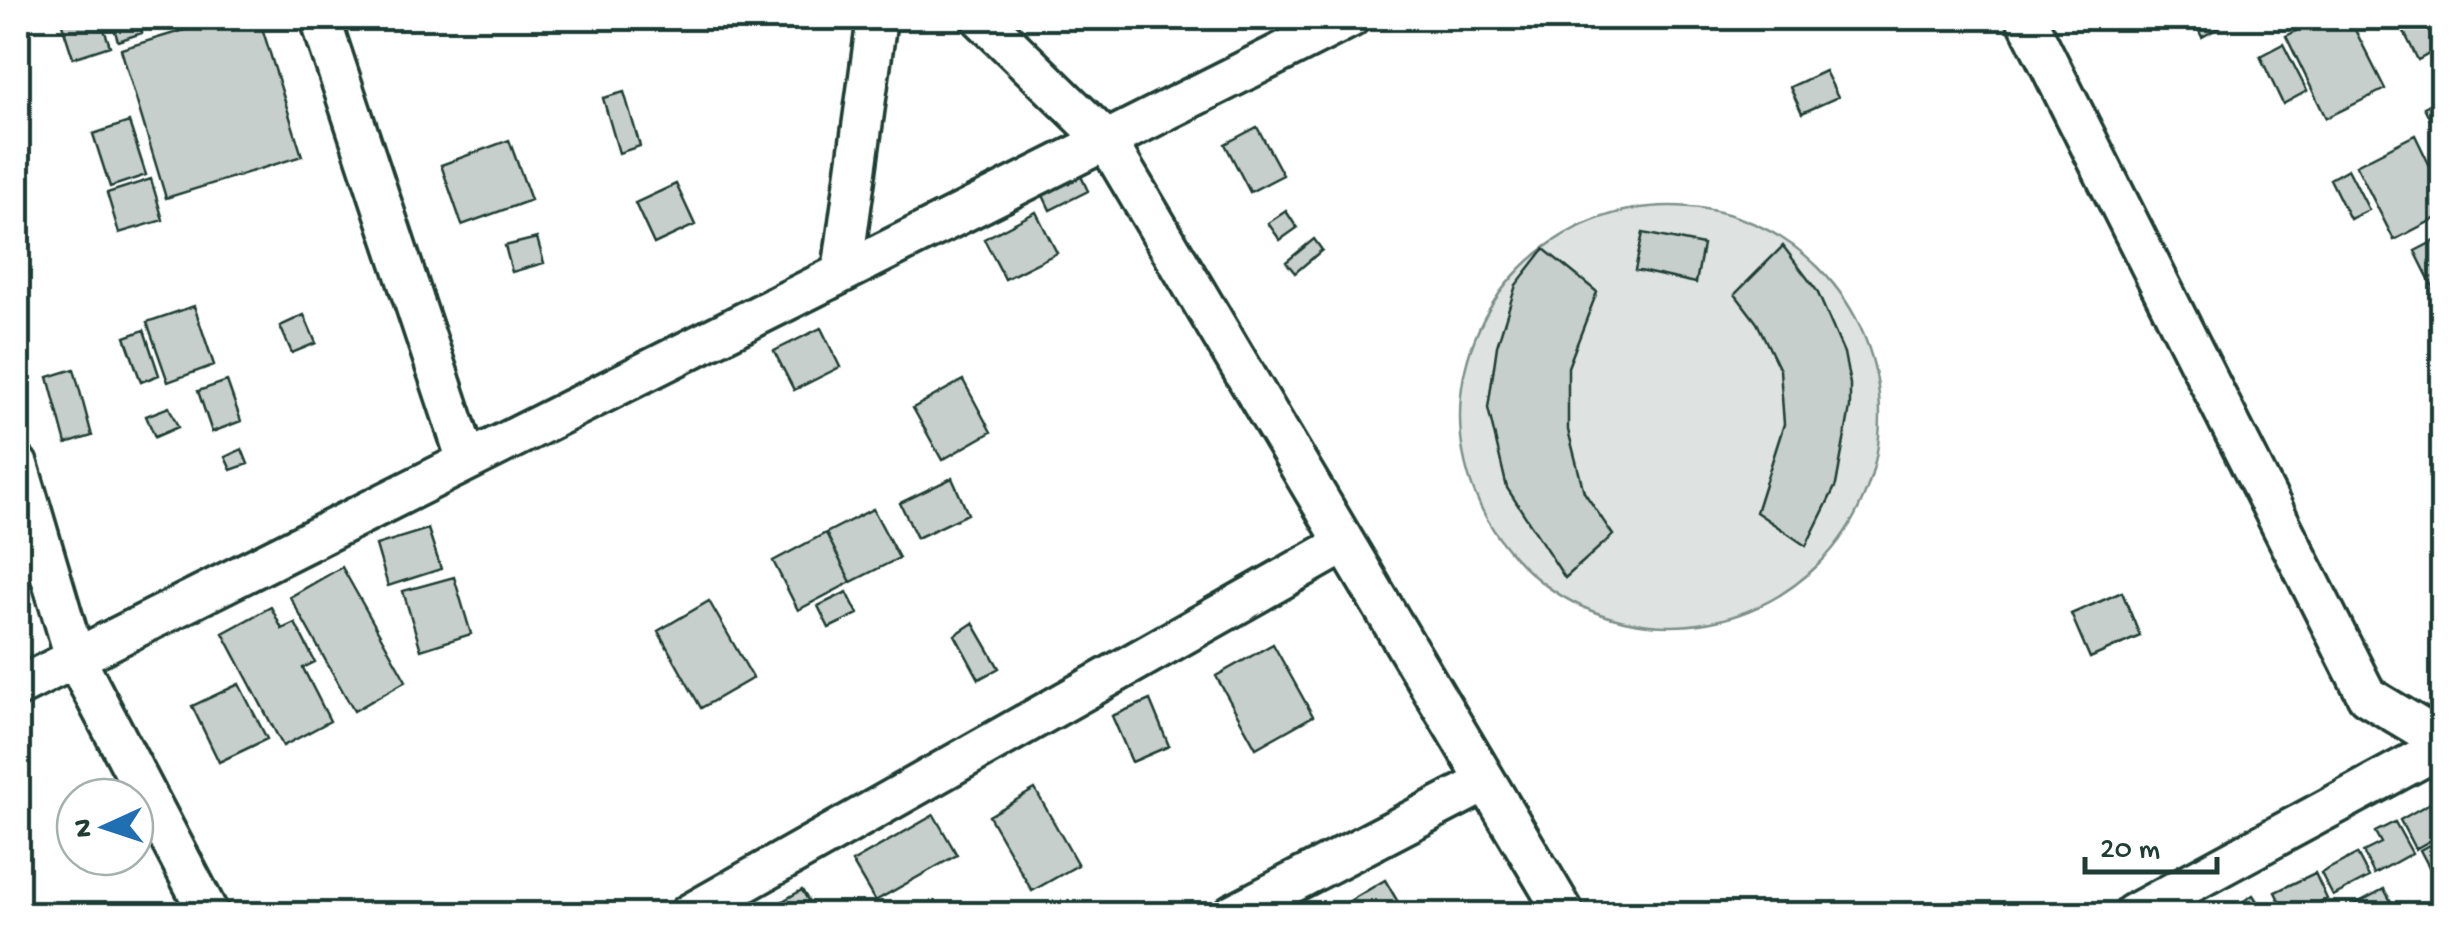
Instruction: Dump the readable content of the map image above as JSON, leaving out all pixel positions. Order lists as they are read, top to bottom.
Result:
{
  "scale_bar": "20 m",
  "north": "left"
}
